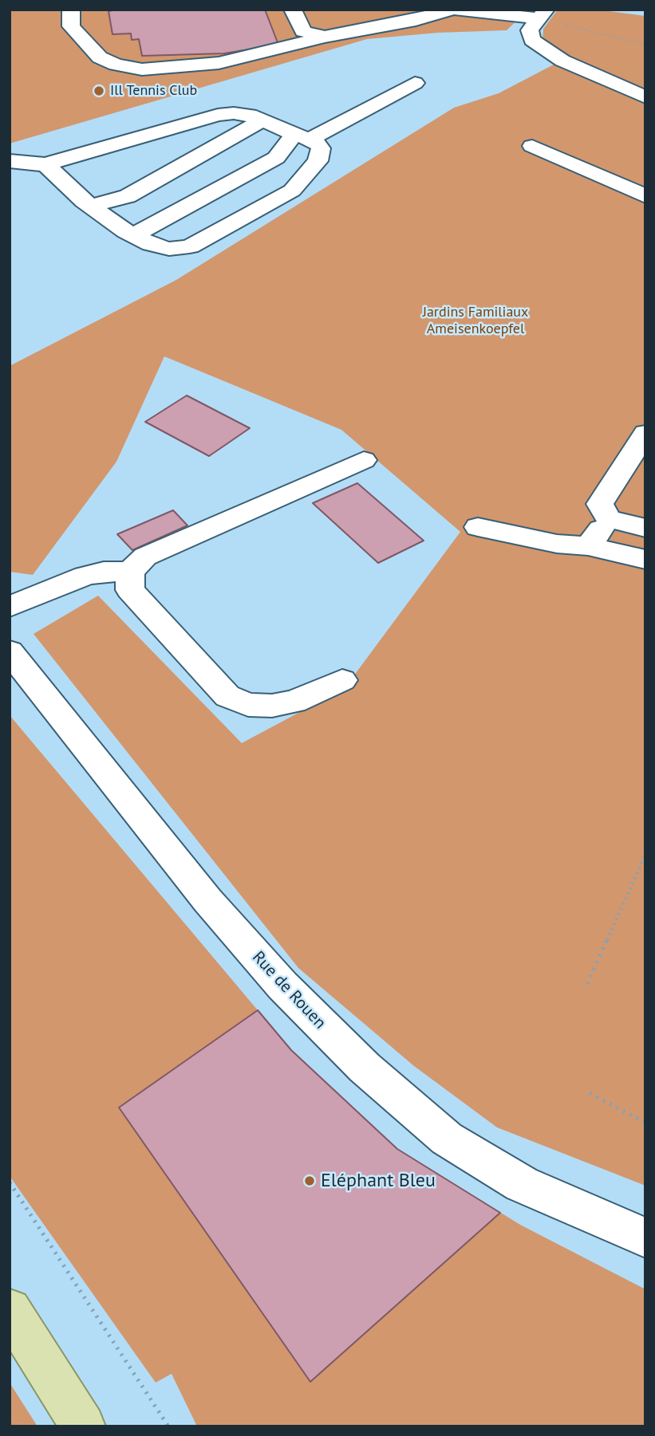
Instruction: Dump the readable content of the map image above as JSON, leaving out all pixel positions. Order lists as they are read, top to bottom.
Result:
{
  "streets": {
    "street": ["Rue de Rouen"]
  },
  "parks": ["Jardins Familiaux Ameisenkoepfel"],
  "places": ["Ill Tennis Club", "Eléphant Bleu"]
}
